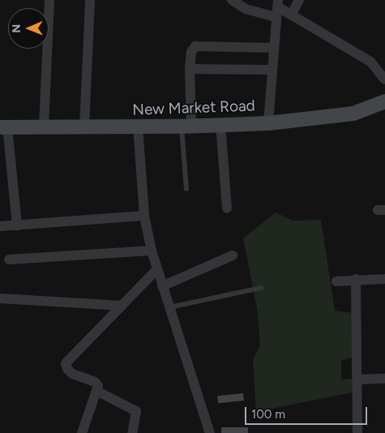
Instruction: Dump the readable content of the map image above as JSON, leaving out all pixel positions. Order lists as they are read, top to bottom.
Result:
{
  "streets": {
    "street": ["New Market Road"]
  },
  "scale_bar": "100 m",
  "north": "left"
}
